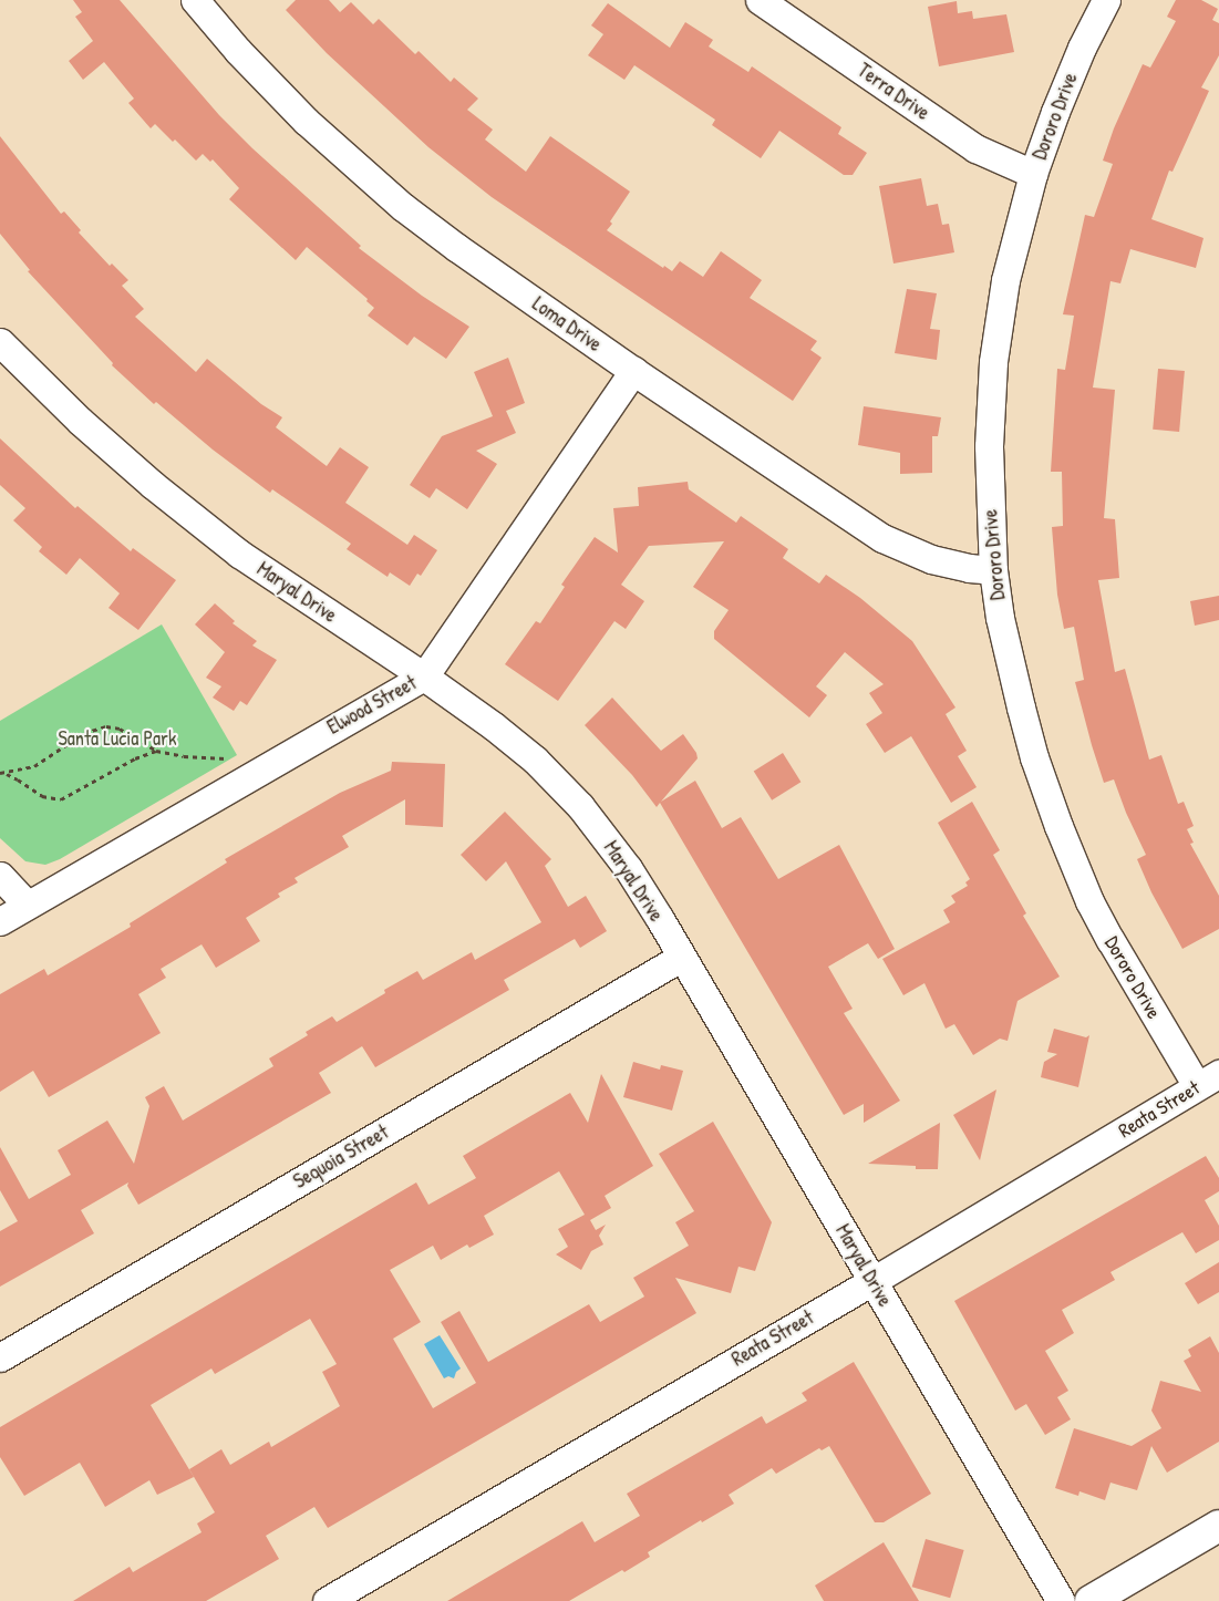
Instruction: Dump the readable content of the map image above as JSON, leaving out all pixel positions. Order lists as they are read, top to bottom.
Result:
{
  "streets": {
    "street": [
      "Terra Drive",
      "Dororo Drive",
      "Loma Drive",
      "Maryal Drive",
      "Elwood Street",
      "Reata Street",
      "Sequoia Street"
    ]
  },
  "crossings": [
    ["Terra Drive", "Dororo Drive"],
    ["Dororo Drive", "Loma Drive"],
    ["Dororo Drive", "Reata Street"],
    ["Loma Drive", "Elwood Street"],
    ["Maryal Drive", "Elwood Street"],
    ["Maryal Drive", "Reata Street"],
    ["Maryal Drive", "Sequoia Street"]
  ],
  "parks": ["Santa Lucia Park"]
}
